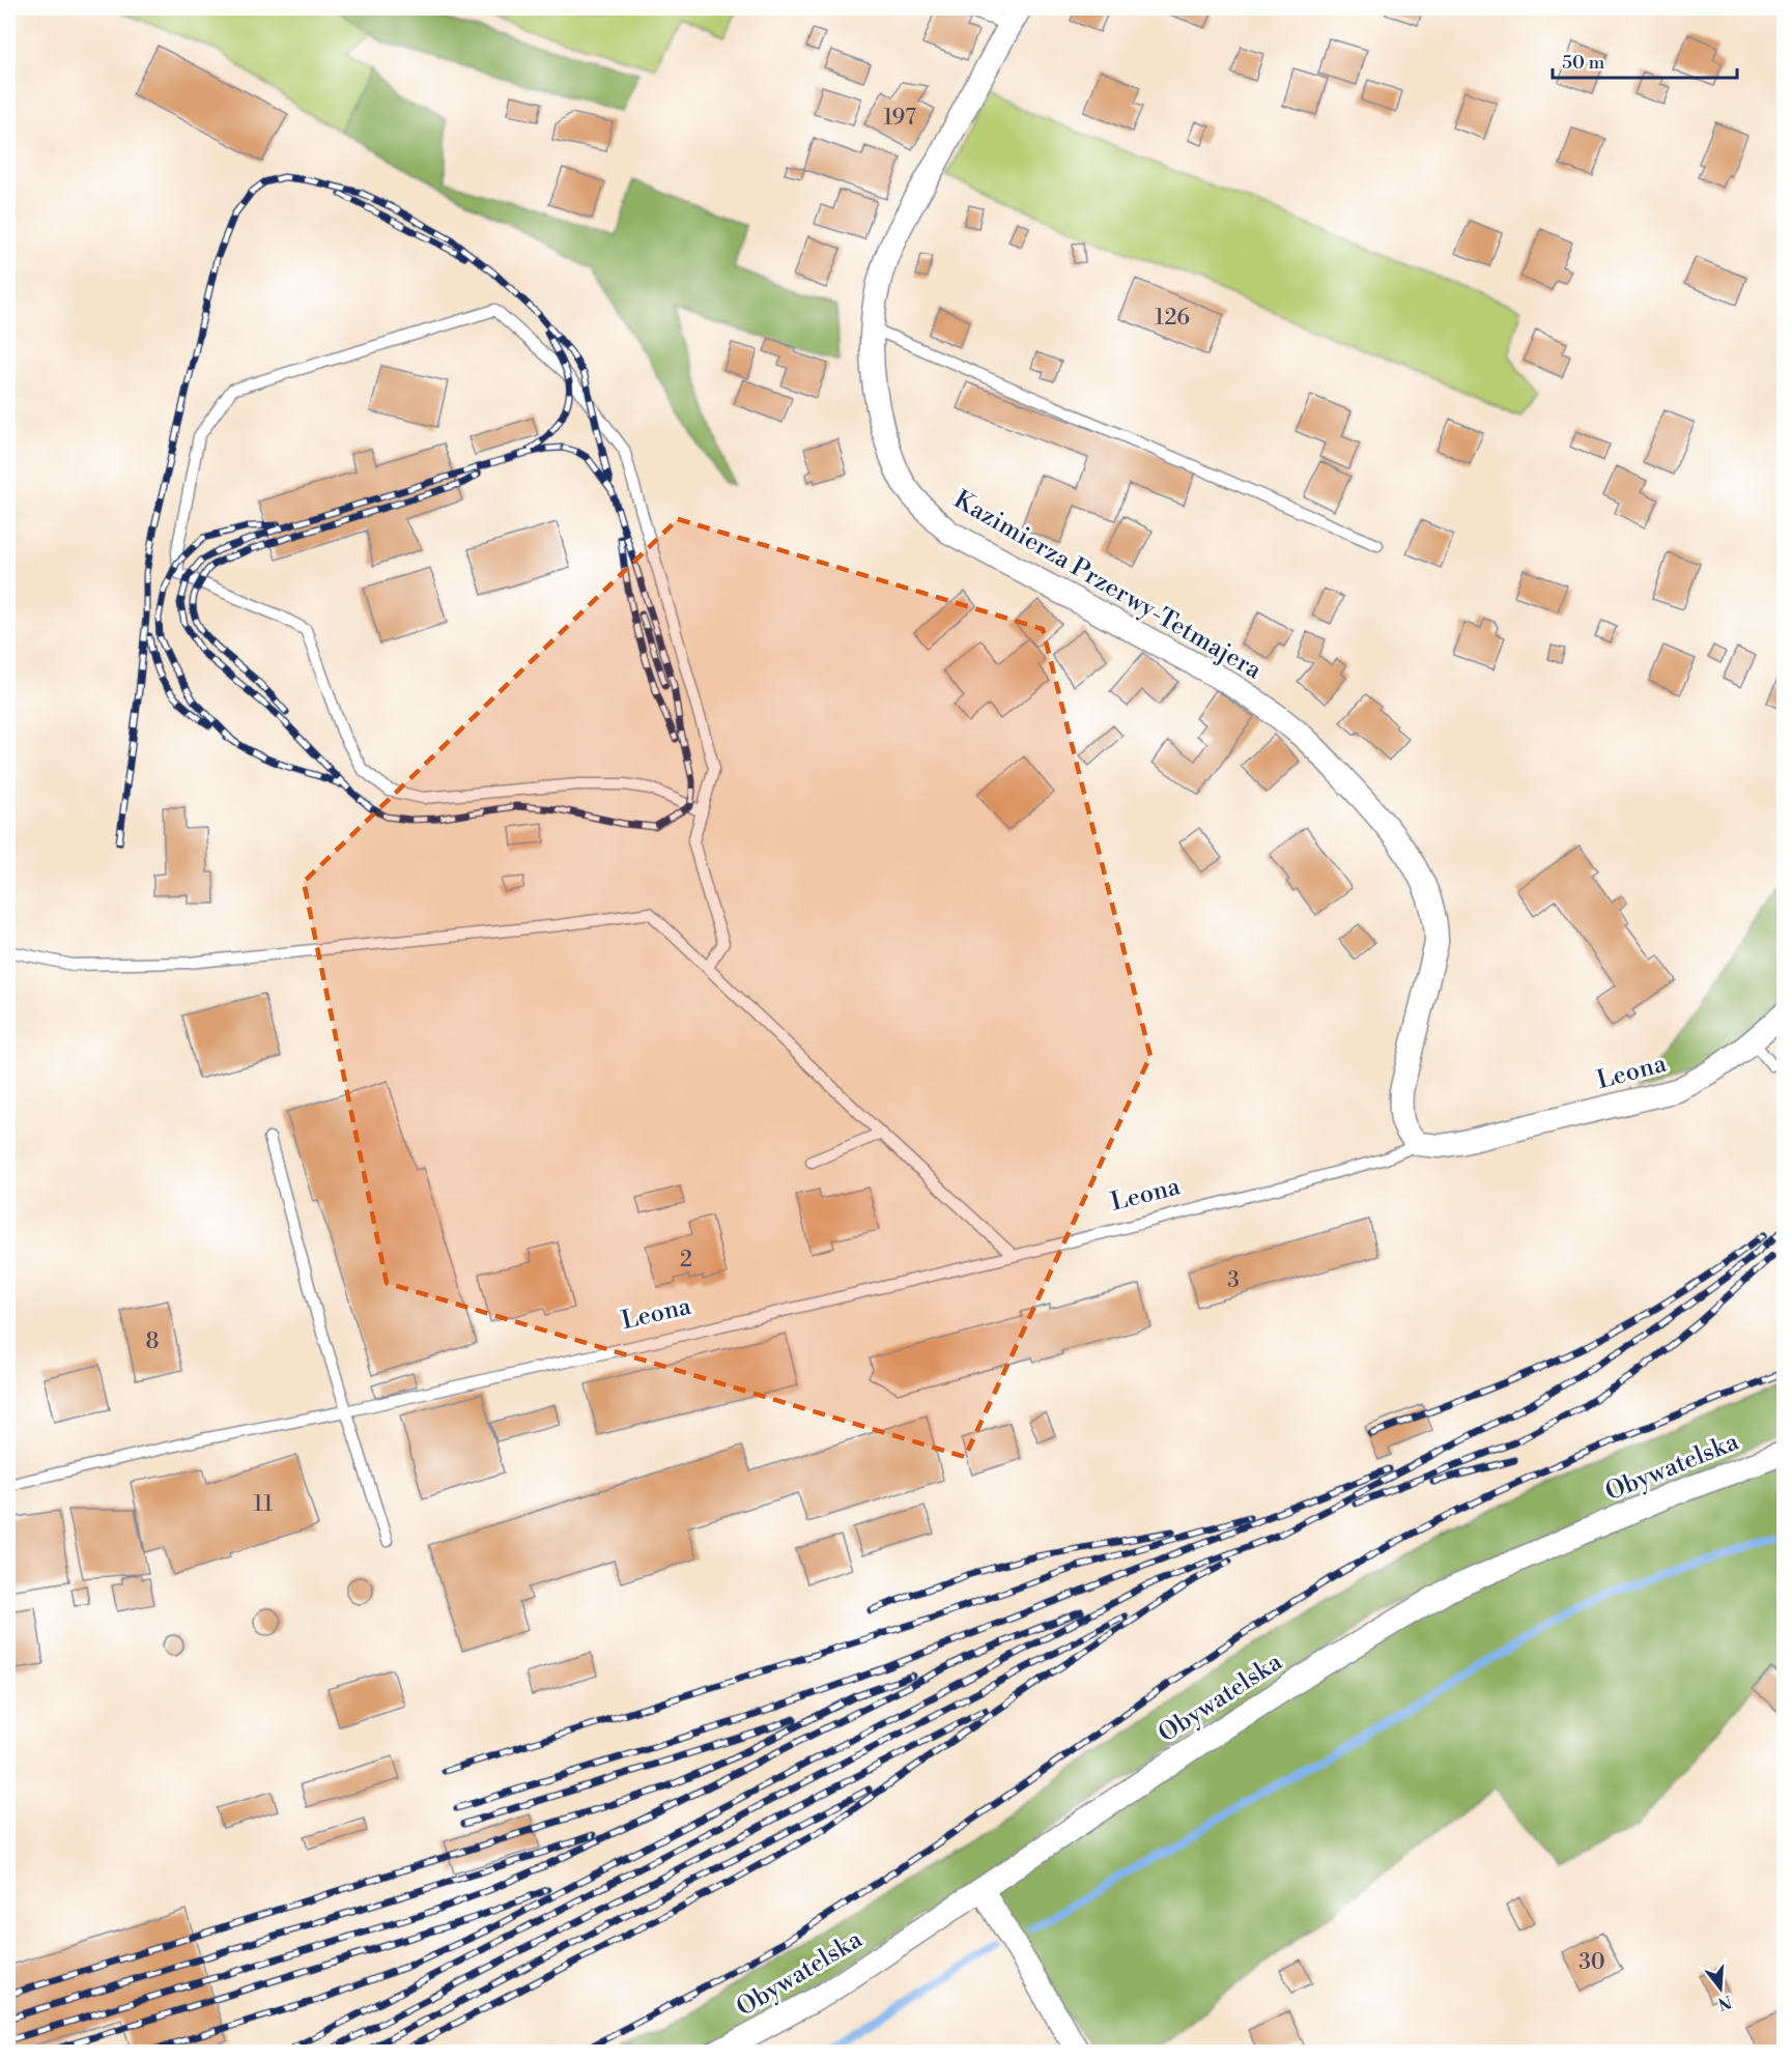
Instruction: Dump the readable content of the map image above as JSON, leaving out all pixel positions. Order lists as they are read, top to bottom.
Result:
{
  "streets": {
    "street": ["Kazimierza Przerwy-Tetmajera", "Leona", "Obywatelska"]
  },
  "crossings": [
    ["Kazimierza Przerwy-Tetmajera", "Leona"]
  ],
  "house_numbers": [
    "197",
    "126",
    "2",
    "3",
    "8",
    "11",
    "30"
  ],
  "scale_bar": "50 m",
  "north": "bottom"
}
